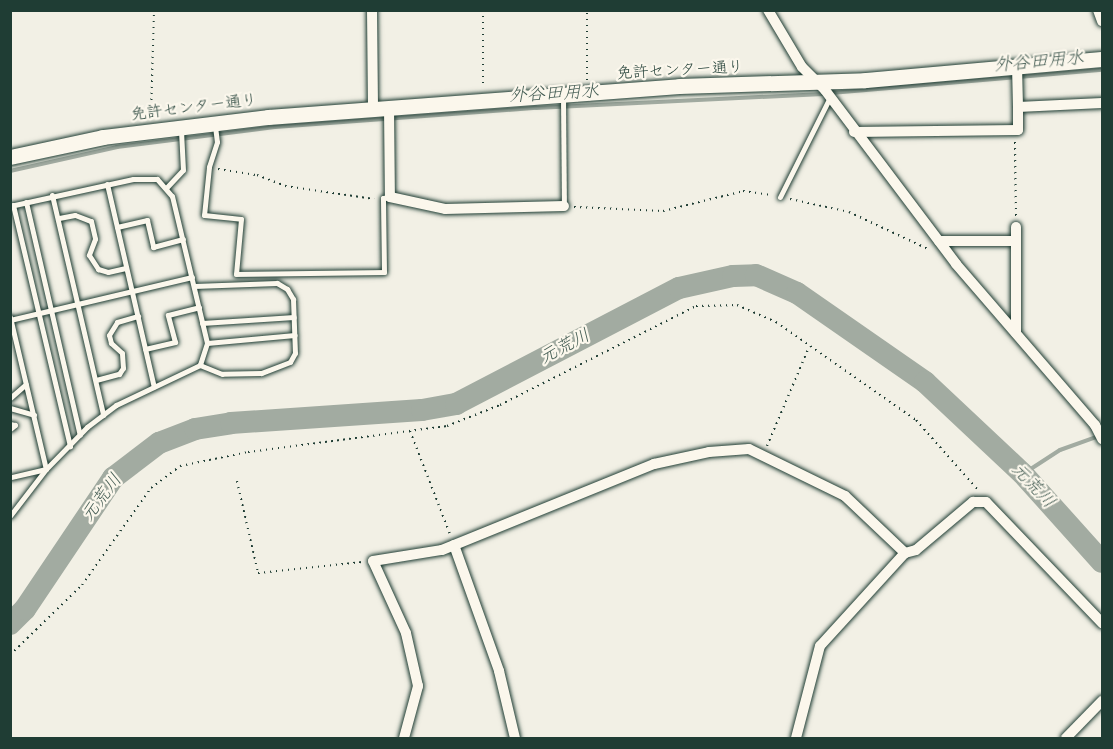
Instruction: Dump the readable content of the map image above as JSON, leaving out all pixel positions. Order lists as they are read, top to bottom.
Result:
{
  "streets": {
    "street": ["免許センター通り"]
  },
  "water": ["外谷田用水", "元荒川"]
}
